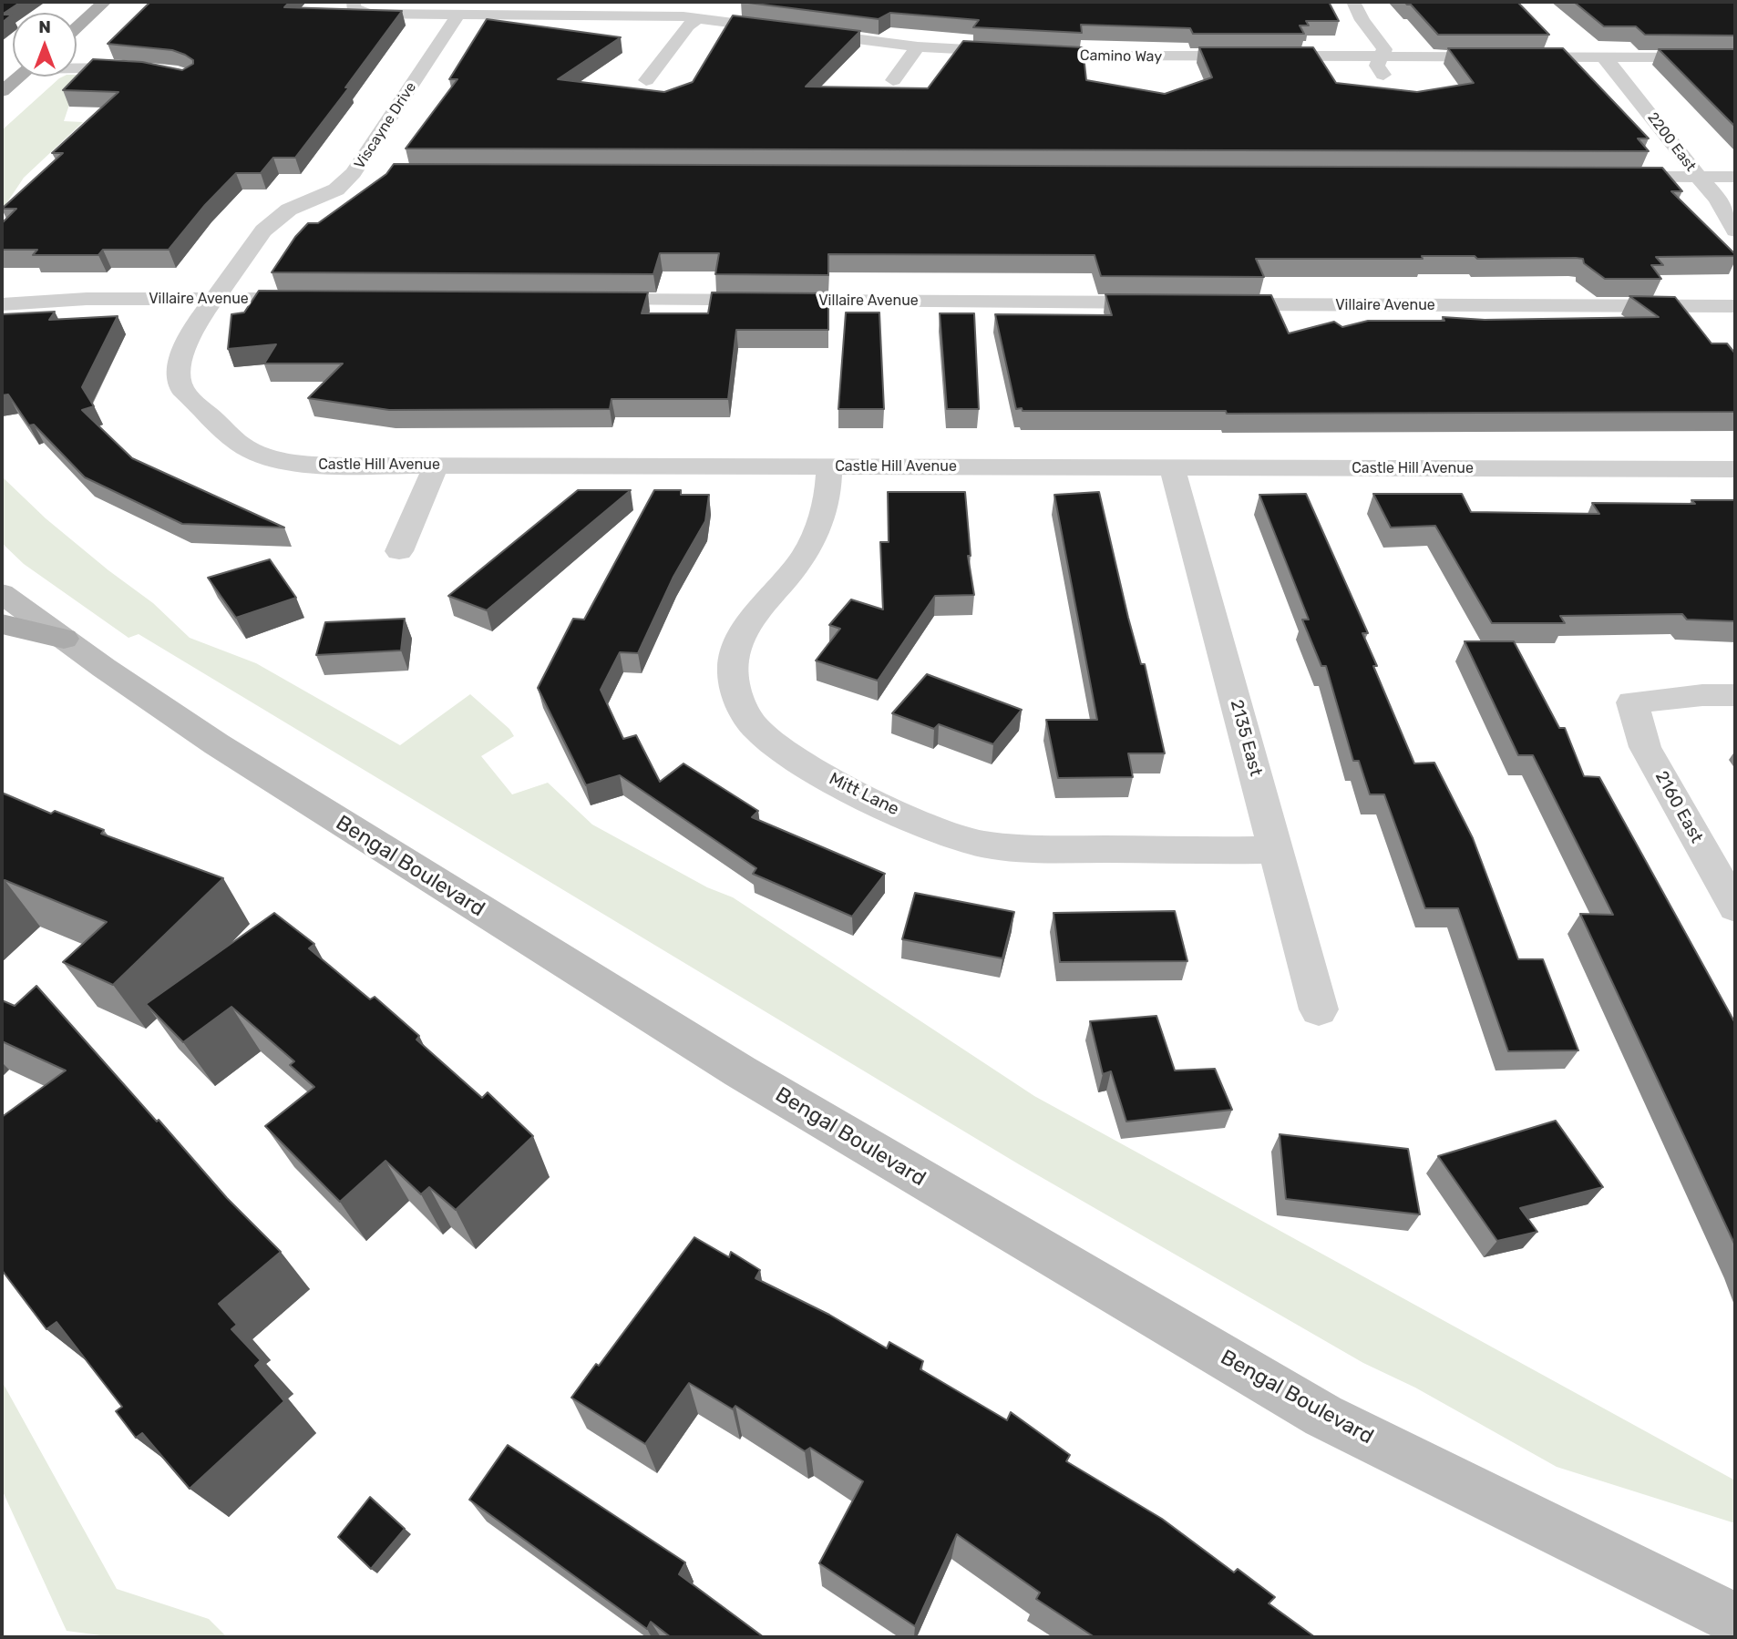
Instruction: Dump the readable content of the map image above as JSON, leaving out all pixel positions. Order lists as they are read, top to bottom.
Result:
{
  "streets": {
    "main road": ["Bengal Boulevard"],
    "street": [
      "Camino Way",
      "Viscayne Drive",
      "2200 East",
      "Villaire Avenue",
      "Castle Hill Avenue",
      "2135 East",
      "Mitt Lane",
      "2160 East"
    ]
  },
  "crossings": [
    ["Camino Way", "Viscayne Drive"],
    ["Camino Way", "2200 East"],
    ["Viscayne Drive", "Villaire Avenue"],
    ["Viscayne Drive", "Castle Hill Avenue"],
    ["Villaire Avenue", "Castle Hill Avenue"],
    ["Castle Hill Avenue", "2135 East"],
    ["Castle Hill Avenue", "Mitt Lane"],
    ["2135 East", "Mitt Lane"]
  ],
  "north": "top"
}
